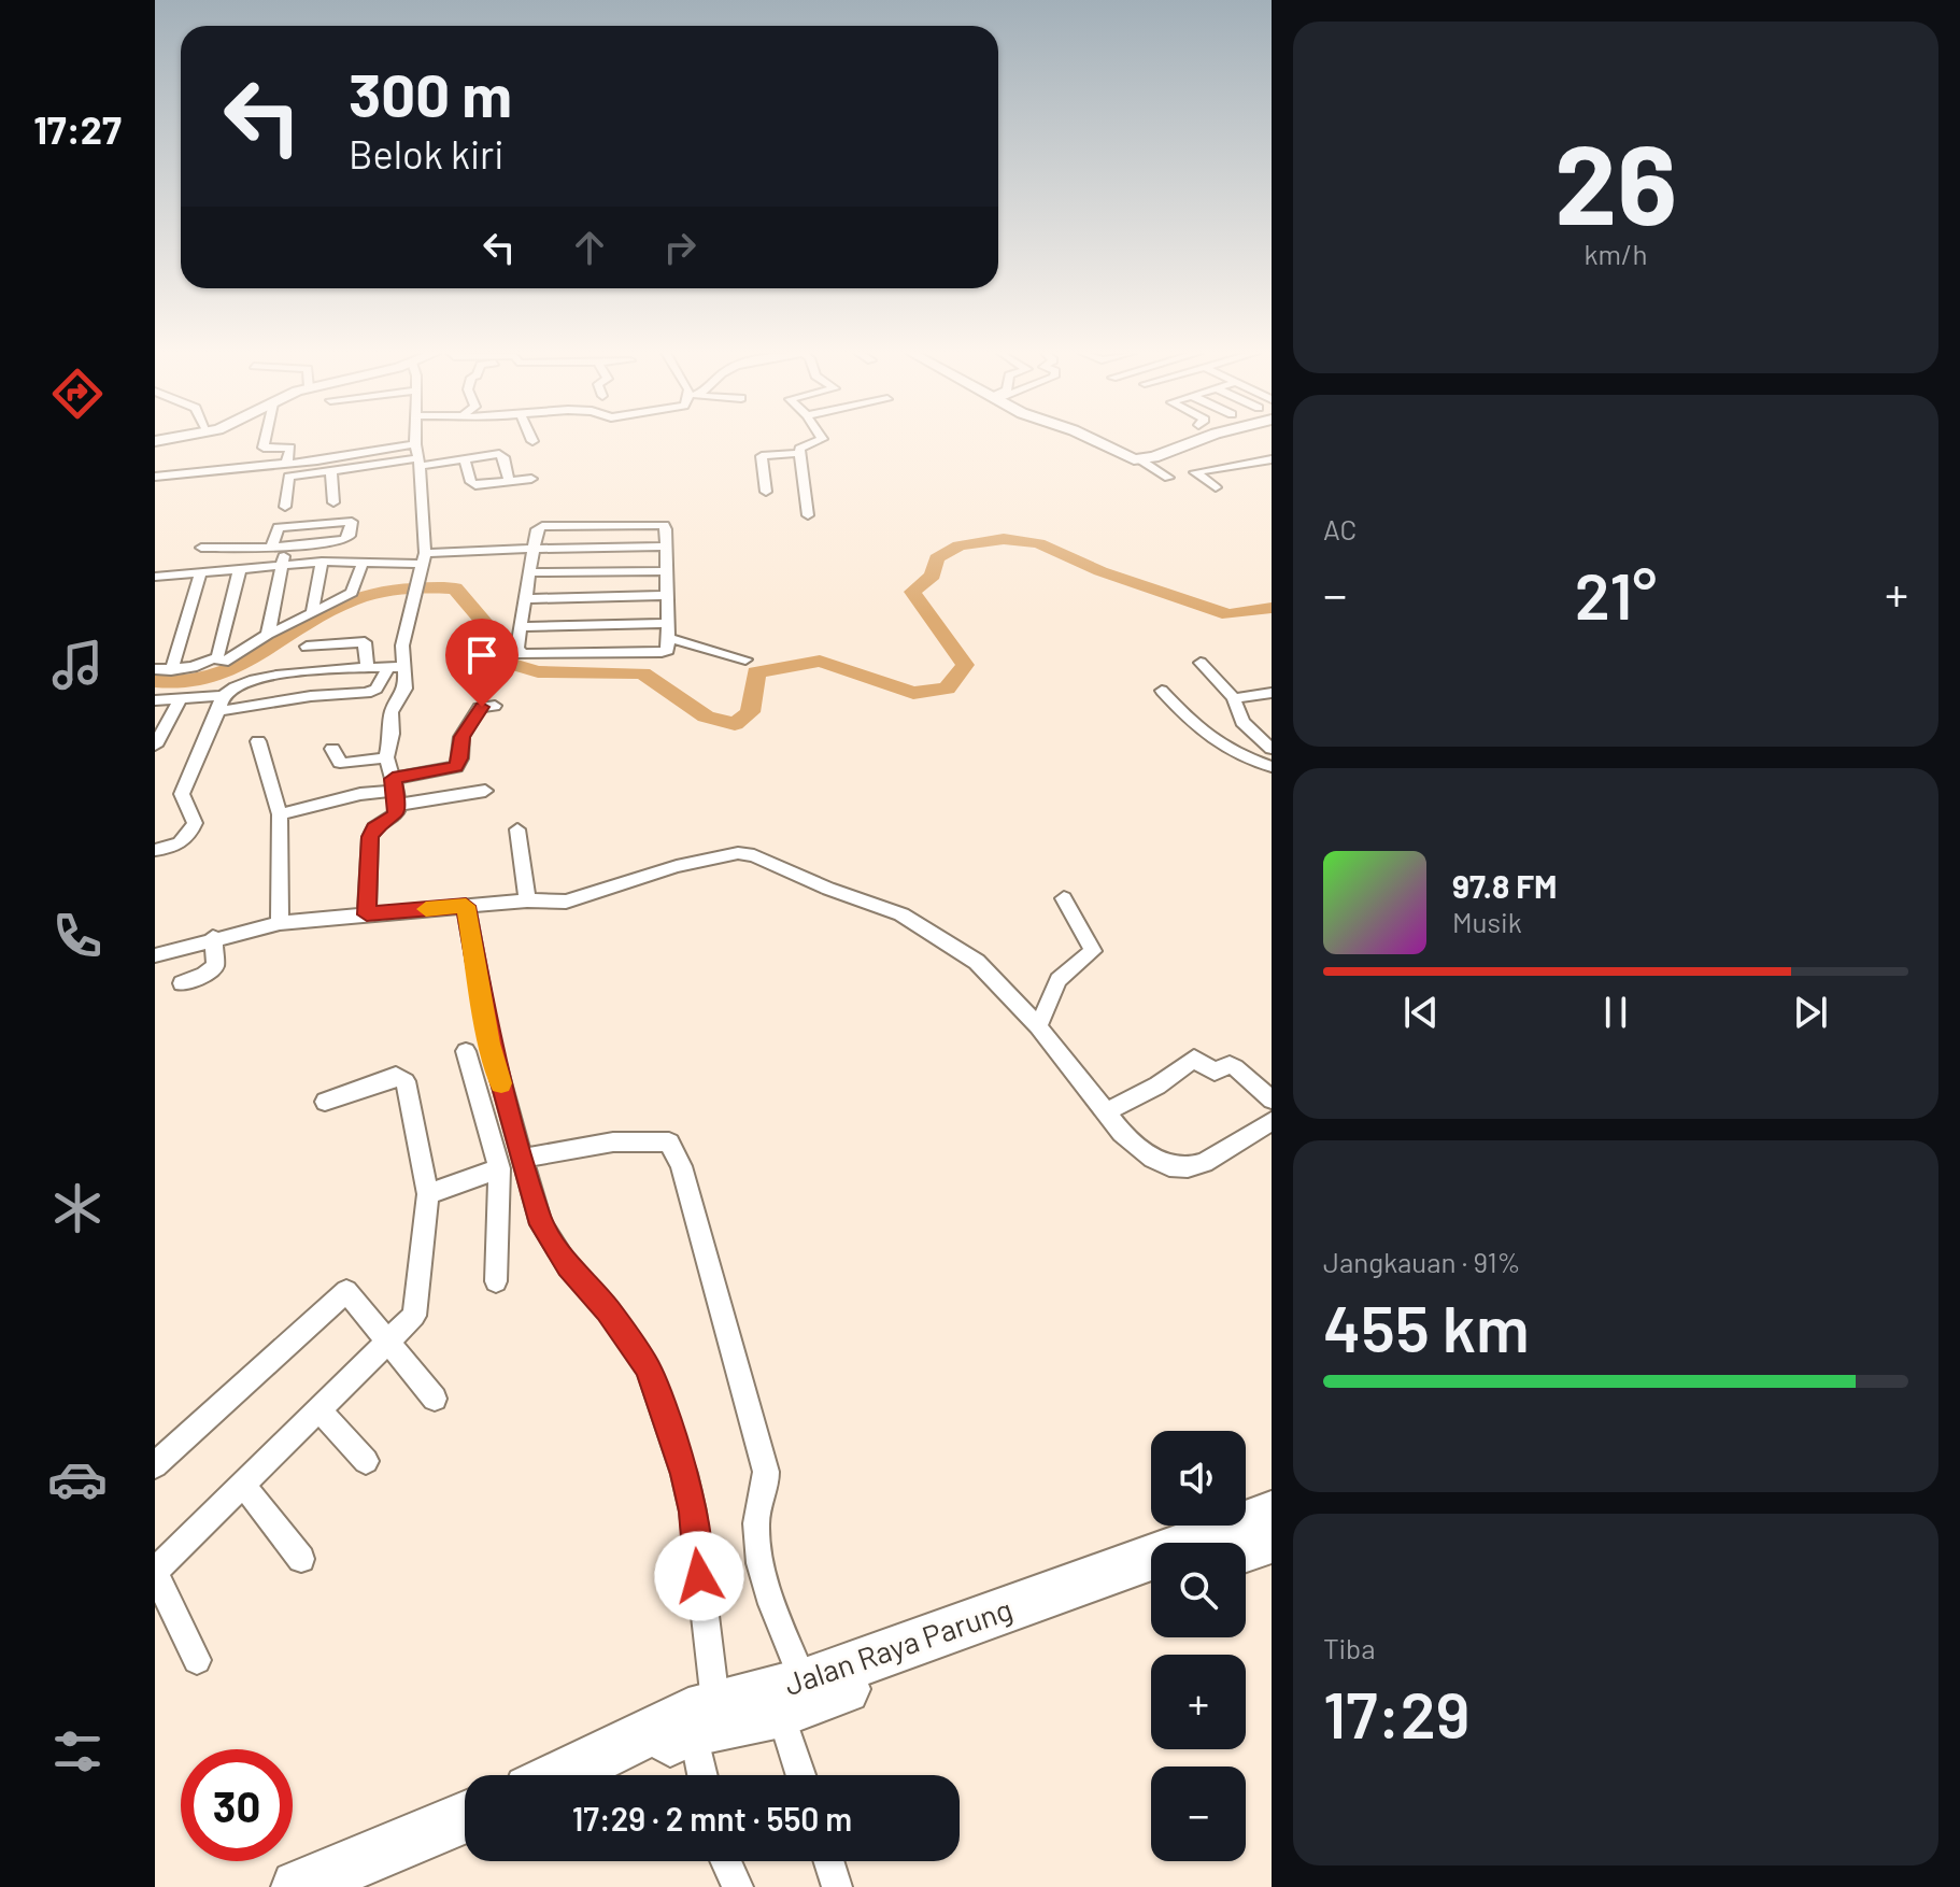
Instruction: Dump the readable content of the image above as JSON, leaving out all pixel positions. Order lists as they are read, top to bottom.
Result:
{
  "streets": {
    "highway": ["Jalan Raya Parung"]
  },
  "page": {
    "tabs": "17:27",
    "tile": [
      ["26", "km/h"],
      "AC",
      ["Jangkauan · 91%", "455 km"],
      ["Tiba", "17:29"]
    ],
    "turn": ["300 m", "Belok kiri"],
    "heat": ["−", "21°", "+"],
    "song": ["97.8 FM", "Musik"],
    "map_buttons": ["+", "−"],
    "limit": "30",
    "trip": "17:29 · 2 mnt · 550 m"
  }
}
